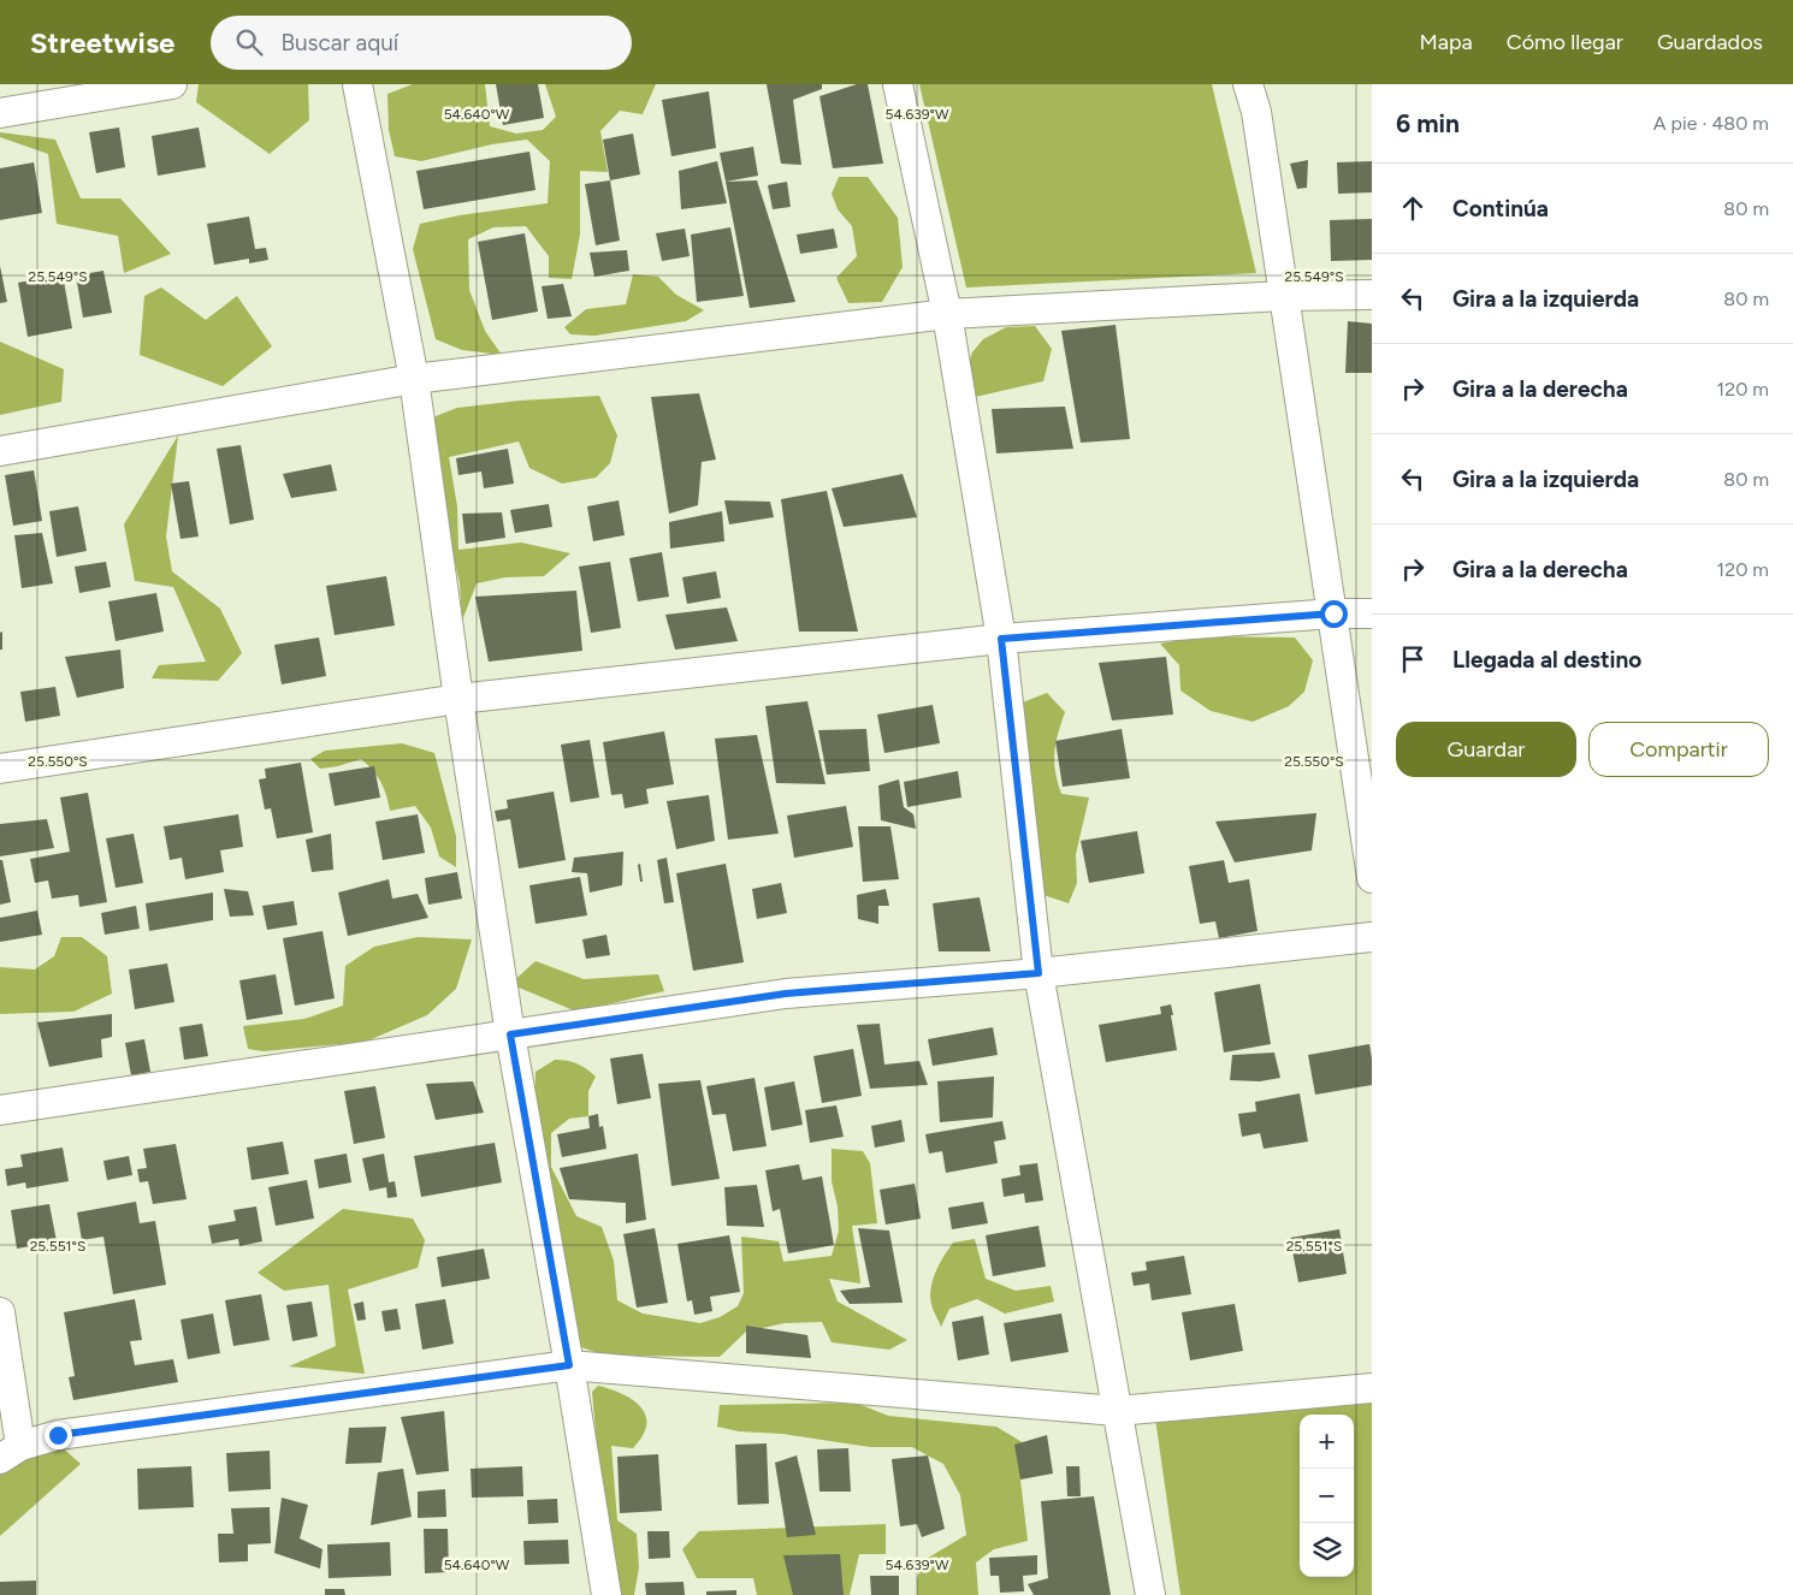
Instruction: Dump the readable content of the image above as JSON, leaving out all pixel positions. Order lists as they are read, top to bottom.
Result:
{
  "page": {
    "header": "Streetwise",
    "search": "Buscar aquí",
    "nav": ["Mapa", "Cómo llegar", "Guardados"],
    "heading": ["6 min", "A pie · 480 m"],
    "list": [
      ["Continúa", "80 m"],
      ["Gira a la izquierda", "80 m"],
      ["Gira a la derecha", "120 m"],
      ["Gira a la izquierda", "80 m"],
      ["Gira a la derecha", "120 m"],
      "Llegada al destino"
    ],
    "buttons": ["Guardar", "Compartir"],
    "map_buttons": ["+", "−"]
  },
  "coordinates": [
    "54.640°W",
    "54.639°W",
    "25.549°S",
    "25.550°S",
    "25.551°S"
  ]
}
